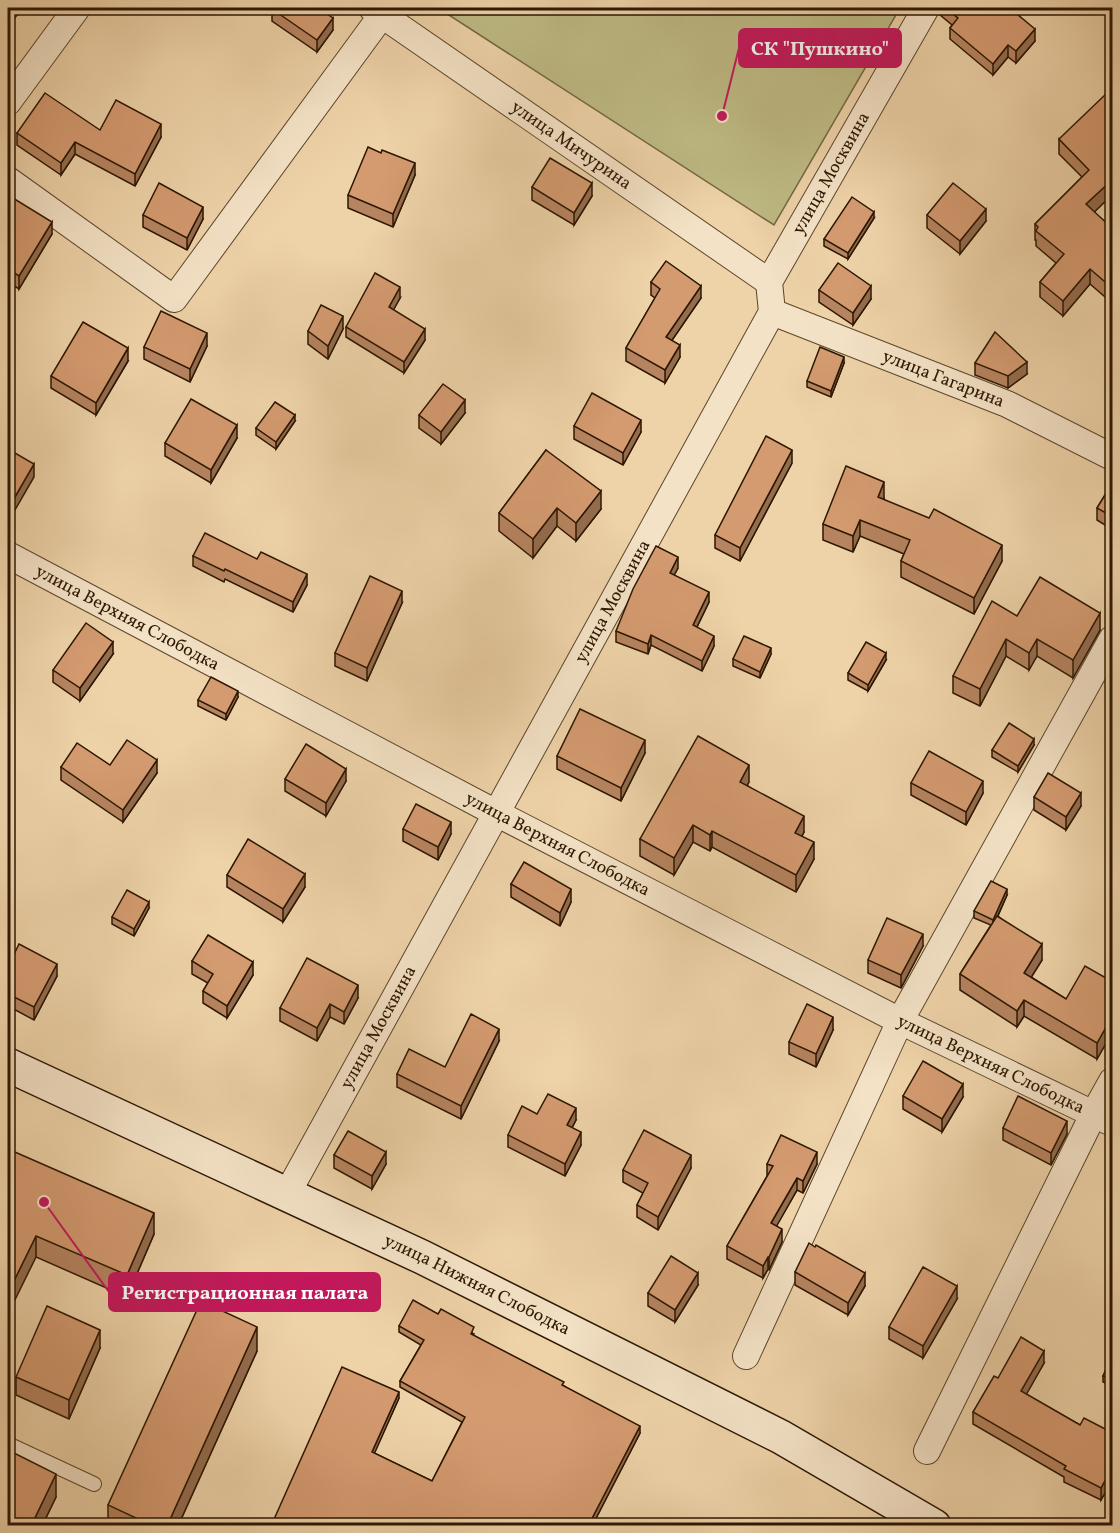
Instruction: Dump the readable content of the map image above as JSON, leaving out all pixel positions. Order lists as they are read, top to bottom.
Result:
{
  "streets": {
    "main road": ["улица Нижняя Слободка"],
    "street": [
      "улица Мичурина",
      "улица Москвина",
      "улица Гагарина",
      "улица Верхняя Слободка"
    ]
  },
  "crossings": [
    ["улица Мичурина", "улица Москвина"],
    ["улица Москвина", "улица Гагарина"],
    ["улица Москвина", "улица Верхняя Слободка"],
    ["улица Москвина", "улица Нижняя Слободка"]
  ],
  "places": ["СК \"Пушкино\"", "Регистрационная палата"]
}
